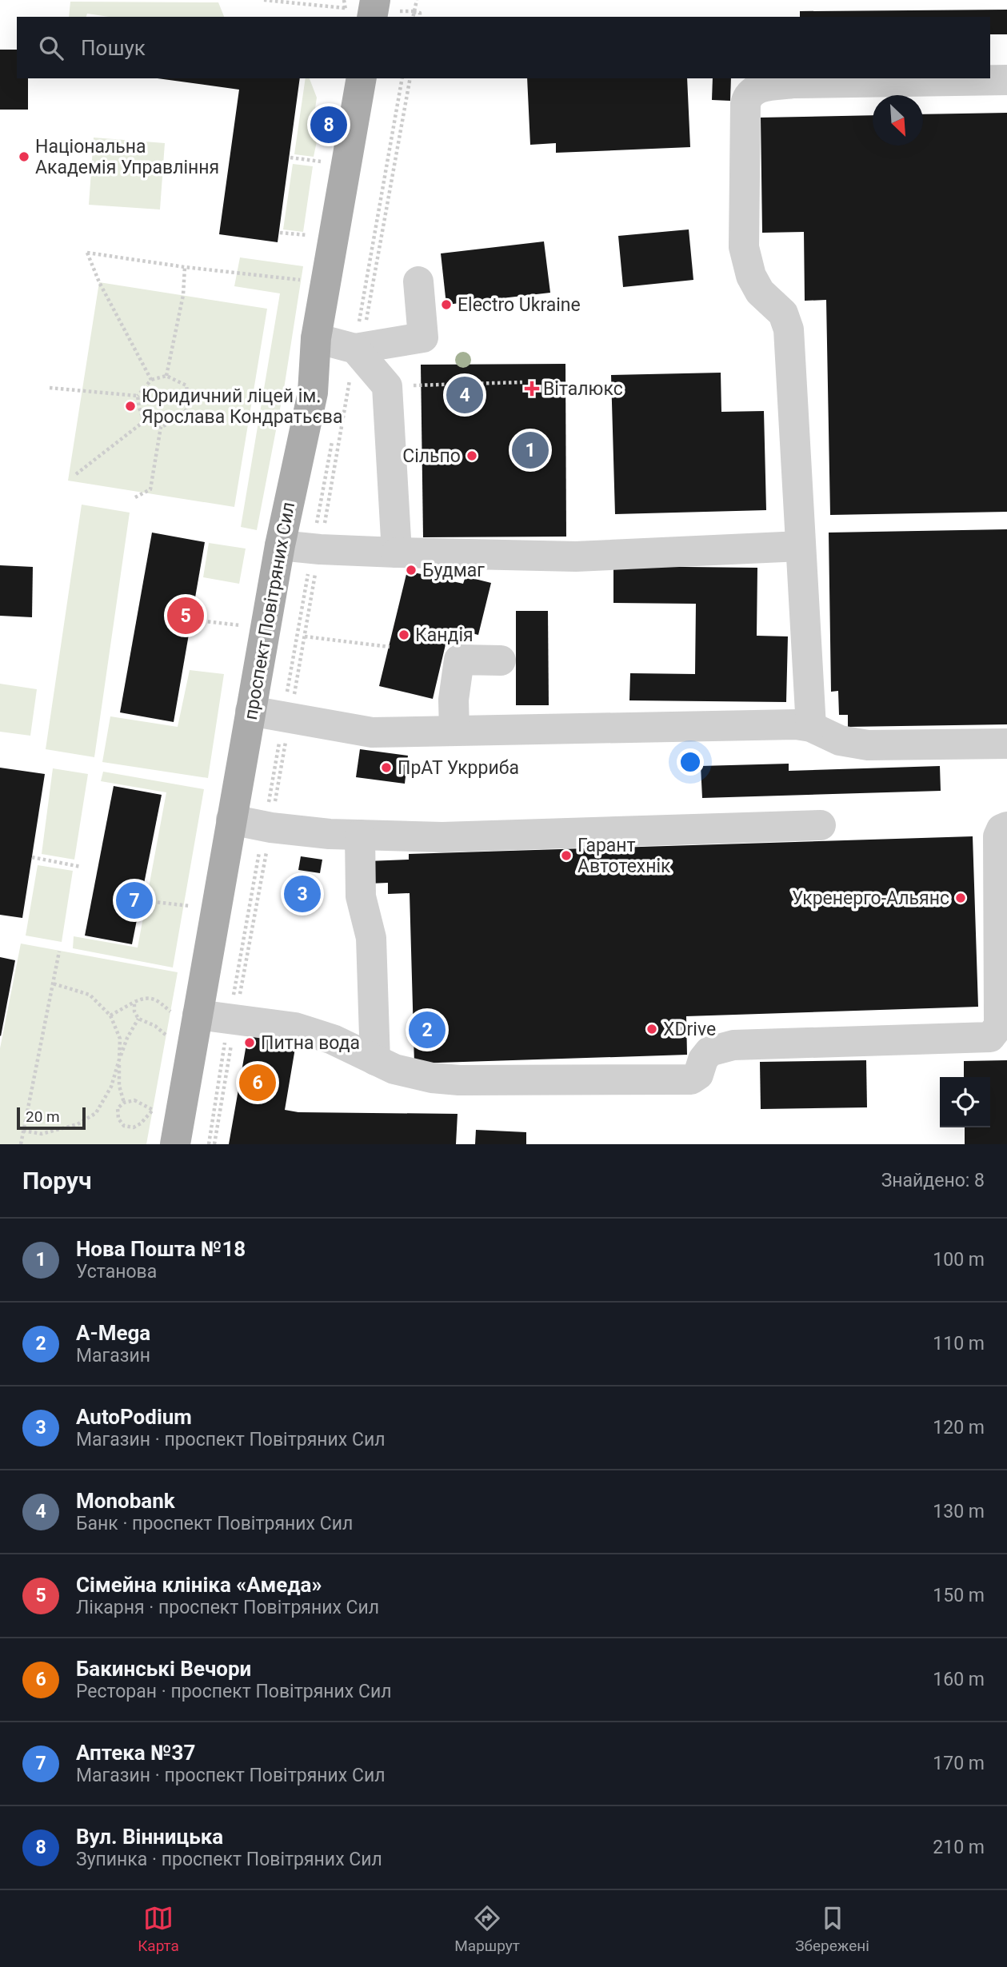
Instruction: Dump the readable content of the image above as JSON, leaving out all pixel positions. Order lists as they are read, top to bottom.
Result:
{
  "streets": {
    "main road": ["проспект Повітряних Сил"]
  },
  "places": {
    "other": [
      "Національна Академія Управління",
      "Electro Ukraine",
      "Юридичний ліцей ім. Ярослава Кондратьєва",
      "Сільпо",
      "Будмаг",
      "Кандія",
      "ПрАТ Укрриба",
      "Гарант Автотехнік",
      "Укренерго-Альянс",
      "XDrive",
      "Питна вода"
    ],
    "health": ["Віталюкс"]
  },
  "scale_bar": "20 m",
  "north": "bottom right",
  "page": {
    "search": "Пошук",
    "pins": [
      "8",
      "4",
      "1",
      "5",
      "3",
      "7",
      "2",
      "6"
    ],
    "scale": "20 m",
    "heading": ["Поруч", "Знайдено: 8"],
    "list": [
      {
        "mark": "1",
        "name": "Нова Пошта №18",
        "note": "Установа",
        "value": "100 m"
      },
      {
        "mark": "2",
        "name": "A-Mega",
        "note": "Магазин",
        "value": "110 m"
      },
      {
        "mark": "3",
        "name": "AutoPodium",
        "note": "Магазин · проспект Повітряних Сил",
        "value": "120 m"
      },
      {
        "mark": "4",
        "name": "Monobank",
        "note": "Банк · проспект Повітряних Сил",
        "value": "130 m"
      },
      {
        "mark": "5",
        "name": "Сімейна клініка «Амеда»",
        "note": "Лікарня · проспект Повітряних Сил",
        "value": "150 m"
      },
      {
        "mark": "6",
        "name": "Бакинські Вечори",
        "note": "Ресторан · проспект Повітряних Сил",
        "value": "160 m"
      },
      {
        "mark": "7",
        "name": "Аптека №37",
        "note": "Магазин · проспект Повітряних Сил",
        "value": "170 m"
      },
      {
        "mark": "8",
        "name": "Вул. Вінницька",
        "note": "Зупинка · проспект Повітряних Сил",
        "value": "210 m"
      }
    ],
    "nav": ["Карта", "Маршрут", "Збережені"]
  }
}
